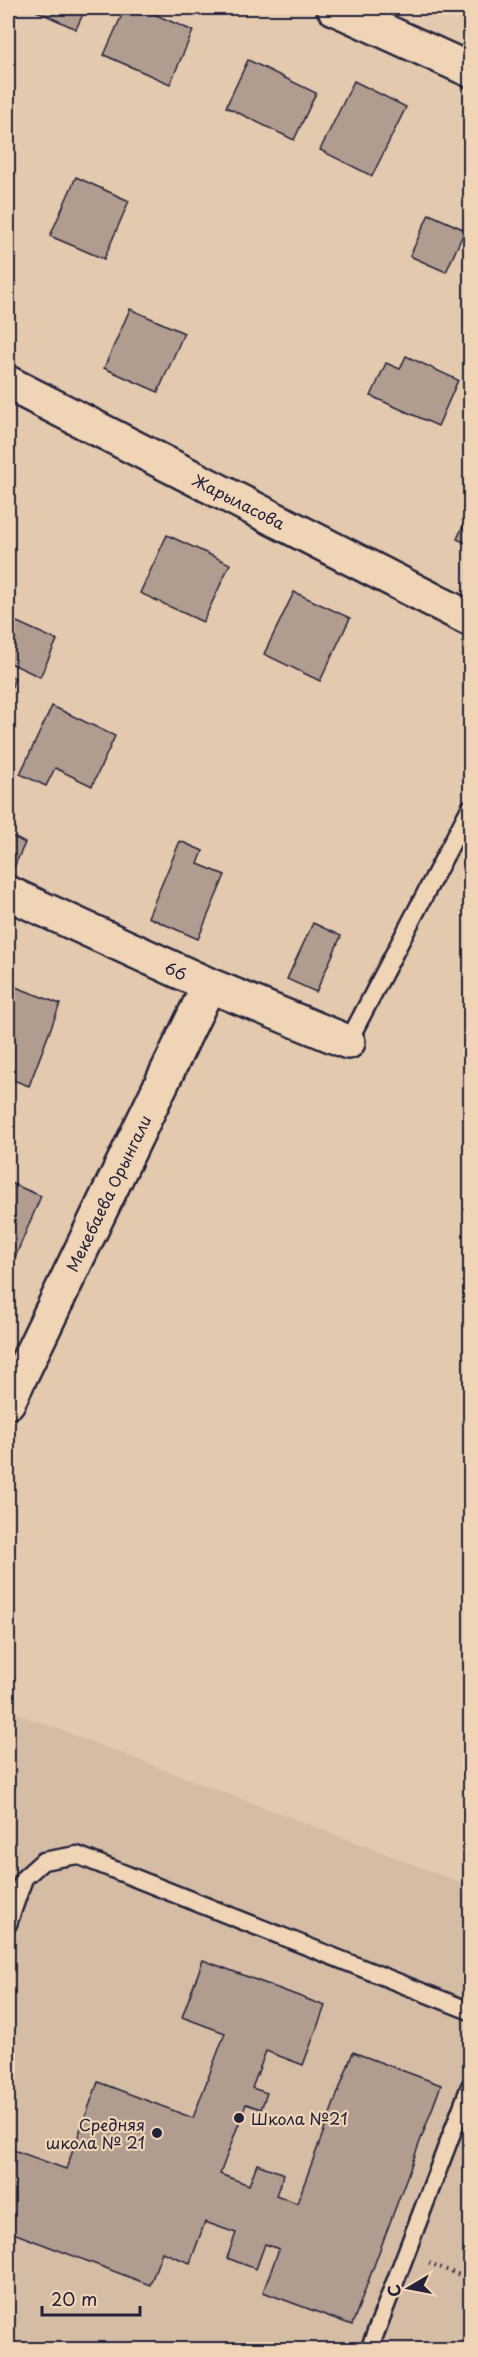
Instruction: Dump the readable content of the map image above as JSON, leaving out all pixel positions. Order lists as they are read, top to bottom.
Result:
{
  "streets": {
    "street": ["Жарыласова", "66", "Мекебаева Орынгали"]
  },
  "crossings": [
    ["66", "Мекебаева Орынгали"]
  ],
  "places": ["Школа №21", "Средняя школа № 21"],
  "scale_bar": "20 m",
  "north": "left"
}
